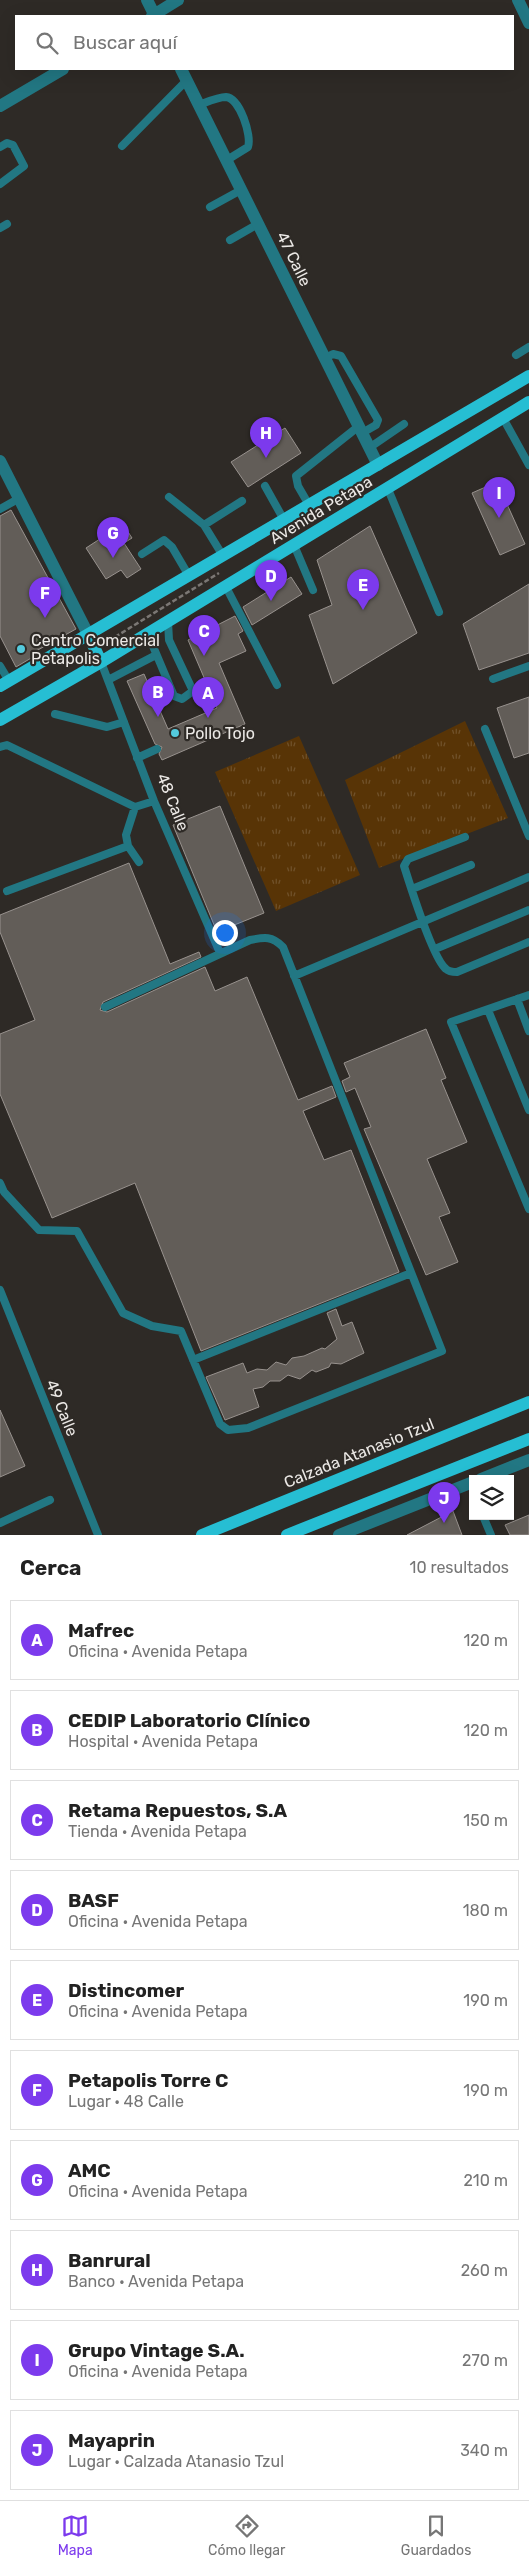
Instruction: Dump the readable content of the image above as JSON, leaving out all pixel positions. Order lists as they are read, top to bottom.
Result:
{
  "streets": {
    "main road": ["Avenida Petapa", "Calzada Atanasio Tzul"],
    "street": ["47 Calle"],
    "lane": ["48 Calle", "49 Calle"]
  },
  "crossings": [
    ["47 Calle", "Avenida Petapa"],
    ["Avenida Petapa", "48 Calle"]
  ],
  "places": ["Centro Comercial Petapolis", "Pollo Tojo"],
  "page": {
    "search": "Buscar aquí",
    "pins": [
      "H",
      "I",
      "G",
      "D",
      "E",
      "F",
      "C",
      "B",
      "A",
      "J"
    ],
    "heading": ["Cerca", "10 resultados"],
    "list": [
      {
        "mark": "A",
        "name": "Mafrec",
        "note": "Oficina · Avenida Petapa",
        "value": "120 m"
      },
      {
        "mark": "B",
        "name": "CEDIP Laboratorio Clínico",
        "note": "Hospital · Avenida Petapa",
        "value": "120 m"
      },
      {
        "mark": "C",
        "name": "Retama Repuestos, S.A",
        "note": "Tienda · Avenida Petapa",
        "value": "150 m"
      },
      {
        "mark": "D",
        "name": "BASF",
        "note": "Oficina · Avenida Petapa",
        "value": "180 m"
      },
      {
        "mark": "E",
        "name": "Distincomer",
        "note": "Oficina · Avenida Petapa",
        "value": "190 m"
      },
      {
        "mark": "F",
        "name": "Petapolis Torre C",
        "note": "Lugar · 48 Calle",
        "value": "190 m"
      },
      {
        "mark": "G",
        "name": "AMC",
        "note": "Oficina · Avenida Petapa",
        "value": "210 m"
      },
      {
        "mark": "H",
        "name": "Banrural",
        "note": "Banco · Avenida Petapa",
        "value": "260 m"
      },
      {
        "mark": "I",
        "name": "Grupo Vintage S.A.",
        "note": "Oficina · Avenida Petapa",
        "value": "270 m"
      },
      {
        "mark": "J",
        "name": "Mayaprin",
        "note": "Lugar · Calzada Atanasio Tzul",
        "value": "340 m"
      }
    ],
    "nav": ["Mapa", "Cómo llegar", "Guardados"]
  }
}
